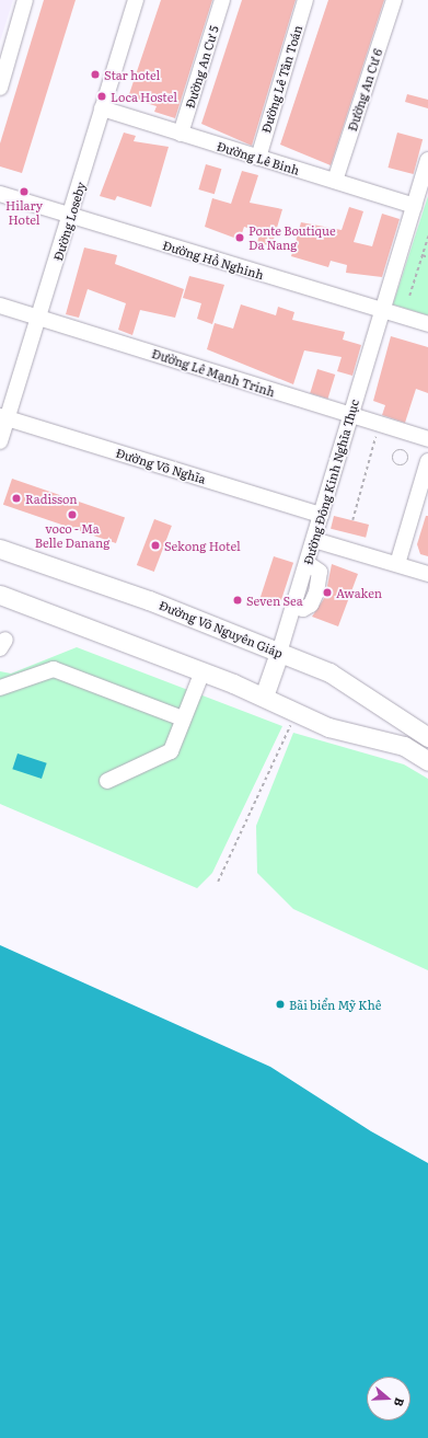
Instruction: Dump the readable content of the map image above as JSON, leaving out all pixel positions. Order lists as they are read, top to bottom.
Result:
{
  "streets": {
    "main road": ["Đường Võ Nguyên Giáp"],
    "street": [
      "Đường An Cư 5",
      "Đường Lê Tân Toán",
      "Đường An Cư 6",
      "Đường Lê Binh",
      "Đường Loseby",
      "Đường Hồ Nghinh",
      "Đường Lê Mạnh Trinh",
      "Đường Võ Nghĩa",
      "Đường Đông Kinh Nghĩa Thục"
    ]
  },
  "crossings": [
    ["Đường An Cư 5", "Đường Lê Binh"],
    ["Đường Lê Tân Toán", "Đường Lê Binh"],
    ["Đường An Cư 6", "Đường Lê Binh"],
    ["Đường Lê Binh", "Đường Loseby"],
    ["Đường Lê Binh", "Đường Đông Kinh Nghĩa Thục"],
    ["Đường Loseby", "Đường Hồ Nghinh"],
    ["Đường Loseby", "Đường Lê Mạnh Trinh"],
    ["Đường Loseby", "Đường Võ Nghĩa"],
    ["Đường Hồ Nghinh", "Đường Đông Kinh Nghĩa Thục"],
    ["Đường Lê Mạnh Trinh", "Đường Đông Kinh Nghĩa Thục"],
    ["Đường Võ Nghĩa", "Đường Đông Kinh Nghĩa Thục"],
    ["Đường Đông Kinh Nghĩa Thục", "Đường Võ Nguyên Giáp"]
  ],
  "places": [
    "Star hotel",
    "Loca Hostel",
    "Hilary Hotel",
    "Ponte Boutique Da Nang",
    "Radisson",
    "voco - Ma Belle Danang",
    "Sekong Hotel",
    "Awaken",
    "Seven Sea",
    "Bãi biển Mỹ Khê"
  ],
  "north": "right"
}
